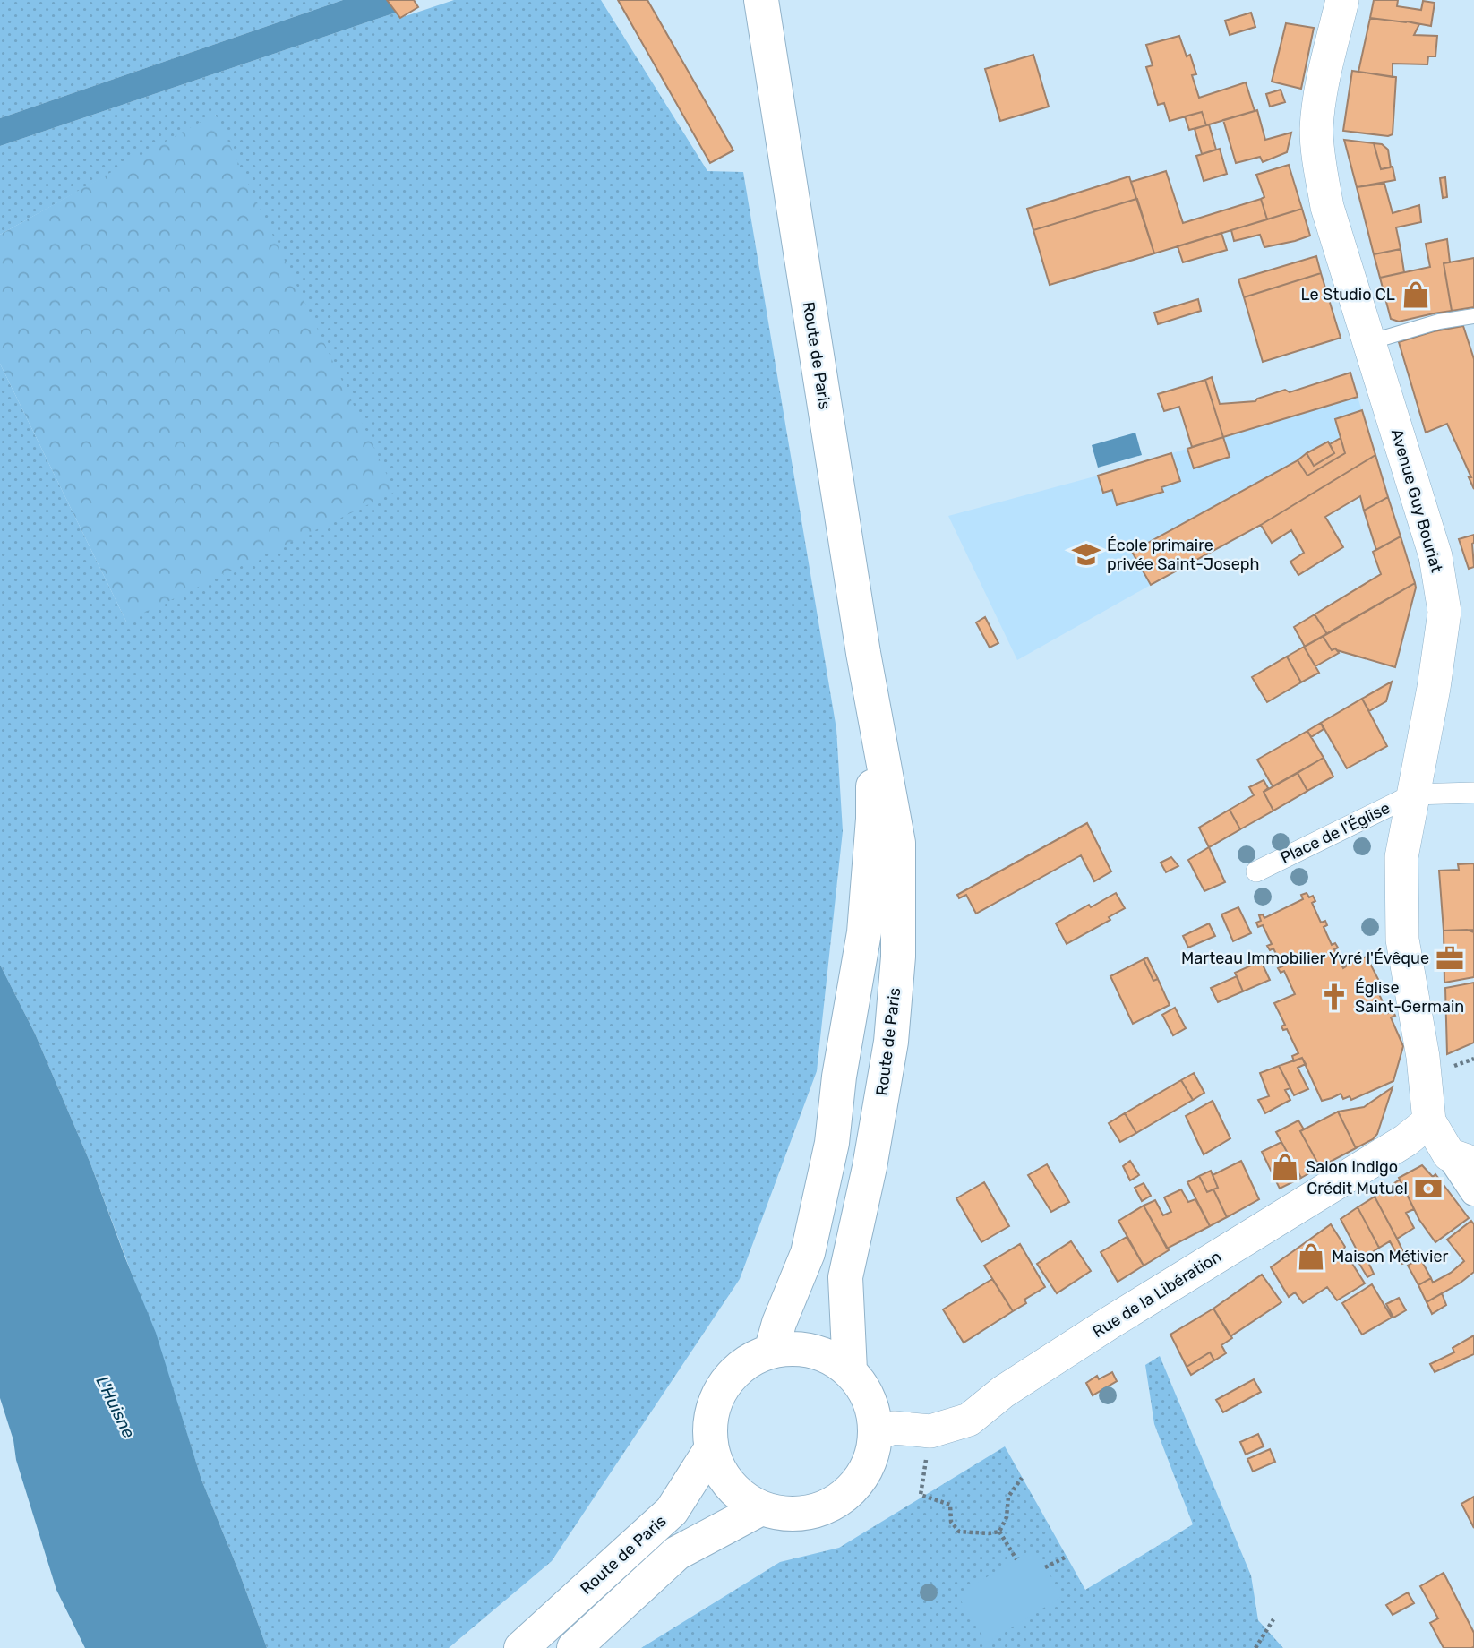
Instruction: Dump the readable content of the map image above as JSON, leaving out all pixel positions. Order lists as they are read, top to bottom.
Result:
{
  "streets": {
    "main road": ["Route de Paris"],
    "street": ["Avenue Guy Bouriat", "Place de l'Église", "Rue de la Libération"]
  },
  "crossings": [
    ["Route de Paris", "Rue de la Libération"],
    ["Avenue Guy Bouriat", "Place de l'Église"],
    ["Avenue Guy Bouriat", "Rue de la Libération"]
  ],
  "water": ["L'Huisne"],
  "places": {
    "shop": ["Le Studio CL", "Salon Indigo", "Maison Métivier"],
    "school or university": ["École primaire privée Saint-Joseph"],
    "office": ["Marteau Immobilier Yvré l'Évêque"],
    "church": ["Église Saint-Germain"],
    "bank": ["Crédit Mutuel"]
  }
}
